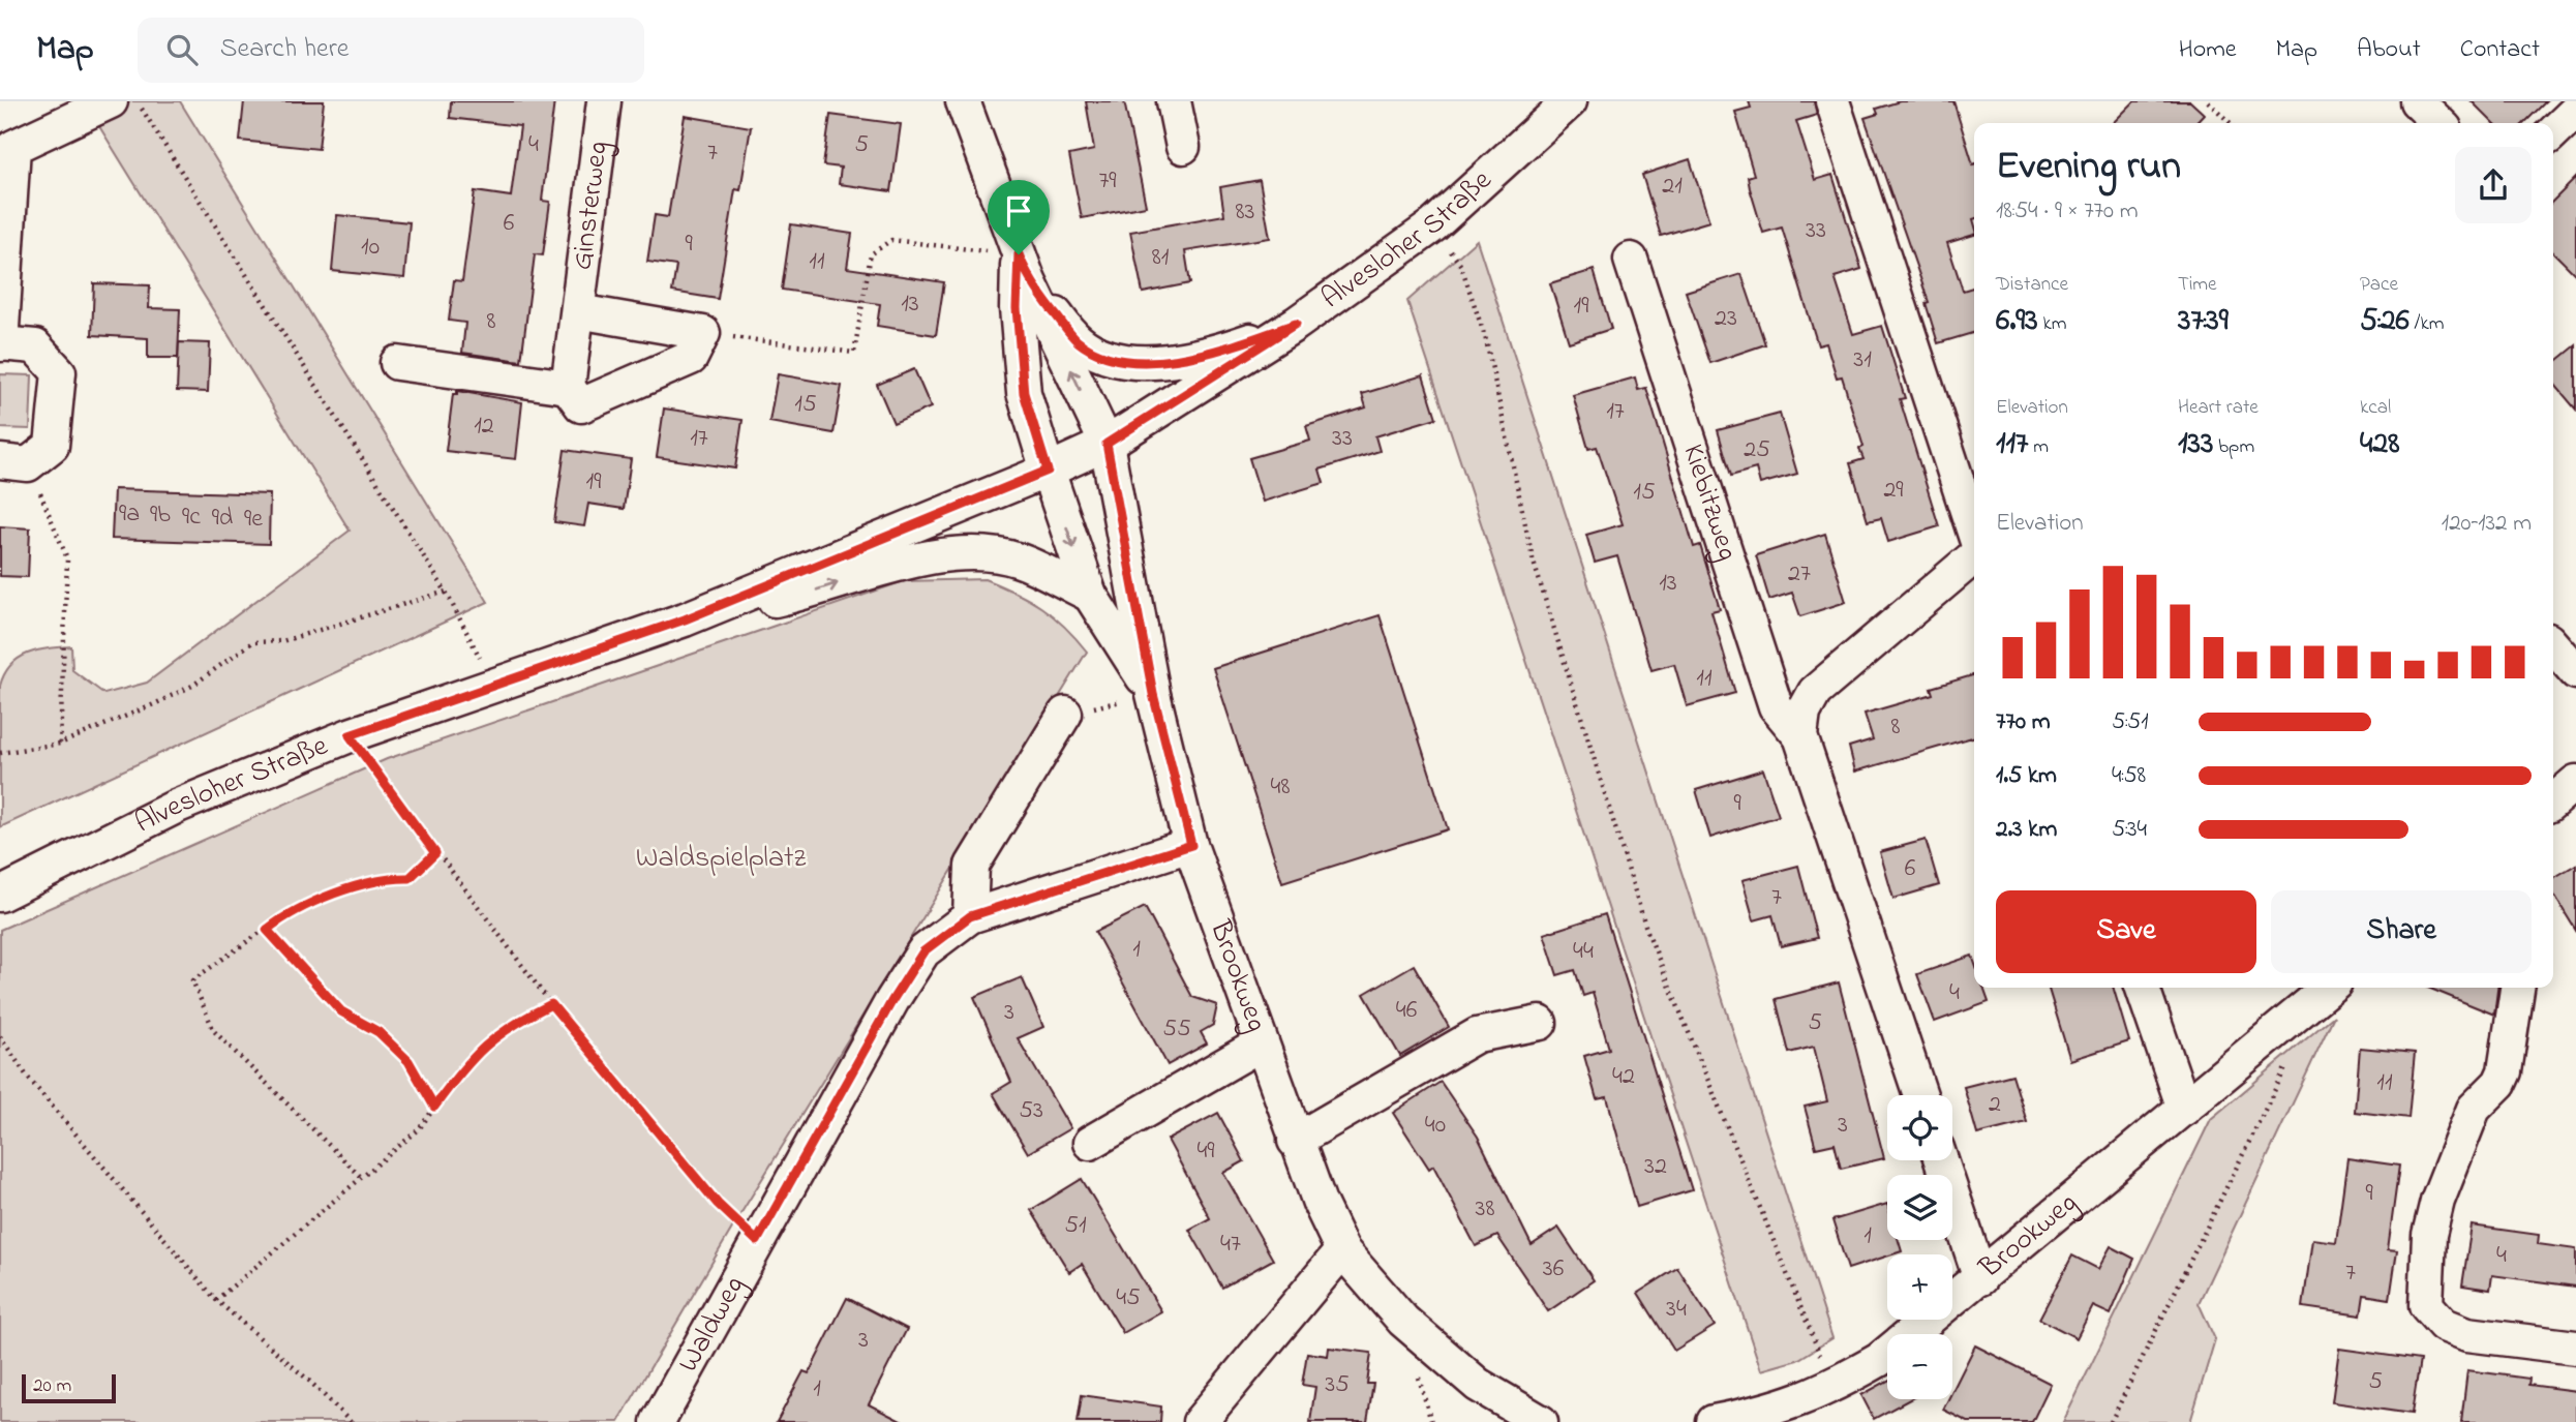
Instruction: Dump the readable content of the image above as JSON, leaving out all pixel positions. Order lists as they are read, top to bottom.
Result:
{
  "streets": {
    "street": [
      "Ginsterweg",
      "Alvesloher Straße",
      "Kiebitzweg",
      "Brookweg",
      "Waldweg"
    ]
  },
  "crossings": [
    ["Alvesloher Straße", "Brookweg"],
    ["Brookweg", "Waldweg"]
  ],
  "parks": ["Waldspielplatz"],
  "house_numbers": [
    "4",
    "5",
    "7",
    "79",
    "21",
    "83",
    "6",
    "33",
    "9",
    "10",
    "81",
    "11",
    "13",
    "19",
    "23",
    "8",
    "31",
    "15",
    "17",
    "12",
    "17",
    "33",
    "25",
    "19",
    "29",
    "15",
    "9a",
    "9b",
    "9c",
    "9d",
    "9e",
    "27",
    "13",
    "11",
    "8",
    "48",
    "9",
    "6",
    "7",
    "1",
    "44",
    "4",
    "46",
    "3",
    "5",
    "55",
    "42",
    "11",
    "2",
    "53",
    "40",
    "3",
    "49",
    "32",
    "9",
    "38",
    "51",
    "1",
    "47",
    "4",
    "36",
    "7",
    "45",
    "34",
    "3",
    "5",
    "35",
    "1"
  ],
  "scale_bar": "20 m",
  "page": {
    "header": "Map",
    "search": "Search here",
    "nav": [
      "Home",
      "Map",
      "About",
      "Contact"
    ],
    "heading": ["Evening run", "18:54 · 9 × 770 m"],
    "stats": [
      ["Distance", "6.93 km"],
      ["Time", "37:39"],
      ["Pace", "5:26 /km"],
      ["Elevation", "117 m"],
      ["Heart rate", "133 bpm"],
      ["kcal", "428"]
    ],
    "chart": ["Elevation", "120–132 m"],
    "list": [
      {
        "name": "770 m",
        "note": "5:51"
      },
      {
        "name": "1.5 km",
        "note": "4:58"
      },
      {
        "name": "2.3 km",
        "note": "5:34"
      }
    ],
    "buttons": ["Save", "Share"],
    "map_buttons": ["+", "−"],
    "scale": "20 m"
  }
}
